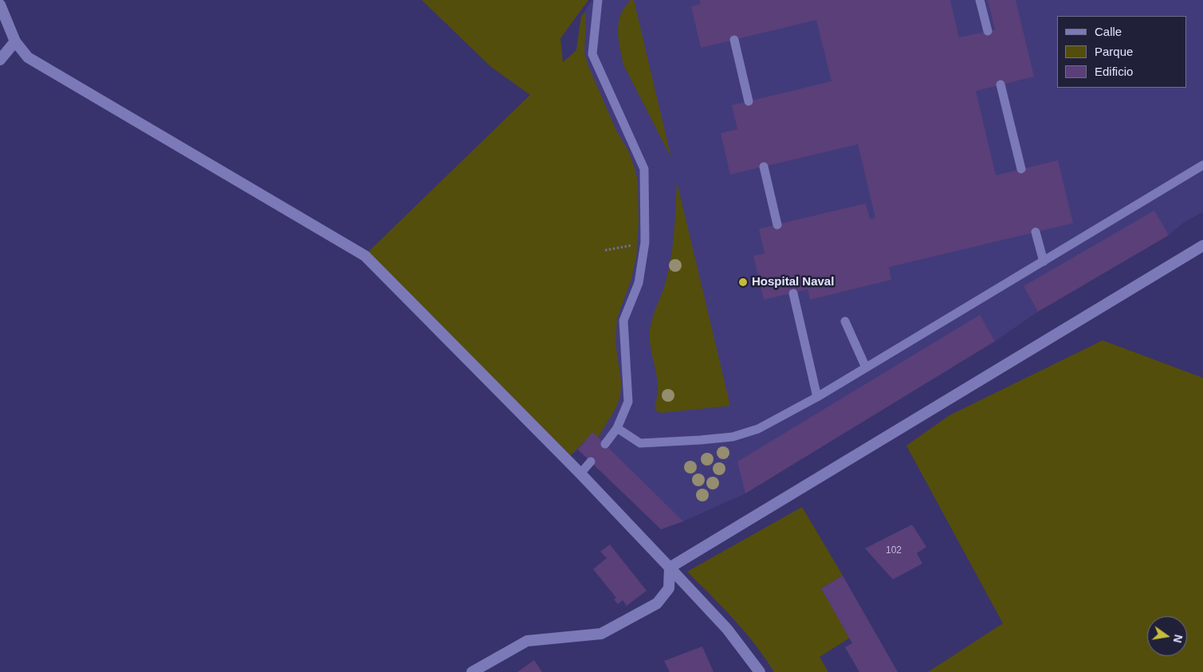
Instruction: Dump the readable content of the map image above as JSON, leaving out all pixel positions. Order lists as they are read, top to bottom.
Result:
{
  "places": ["Hospital Naval"],
  "house_numbers": ["102"],
  "legend": ["Calle", "Parque", "Edificio"],
  "north": "right"
}
